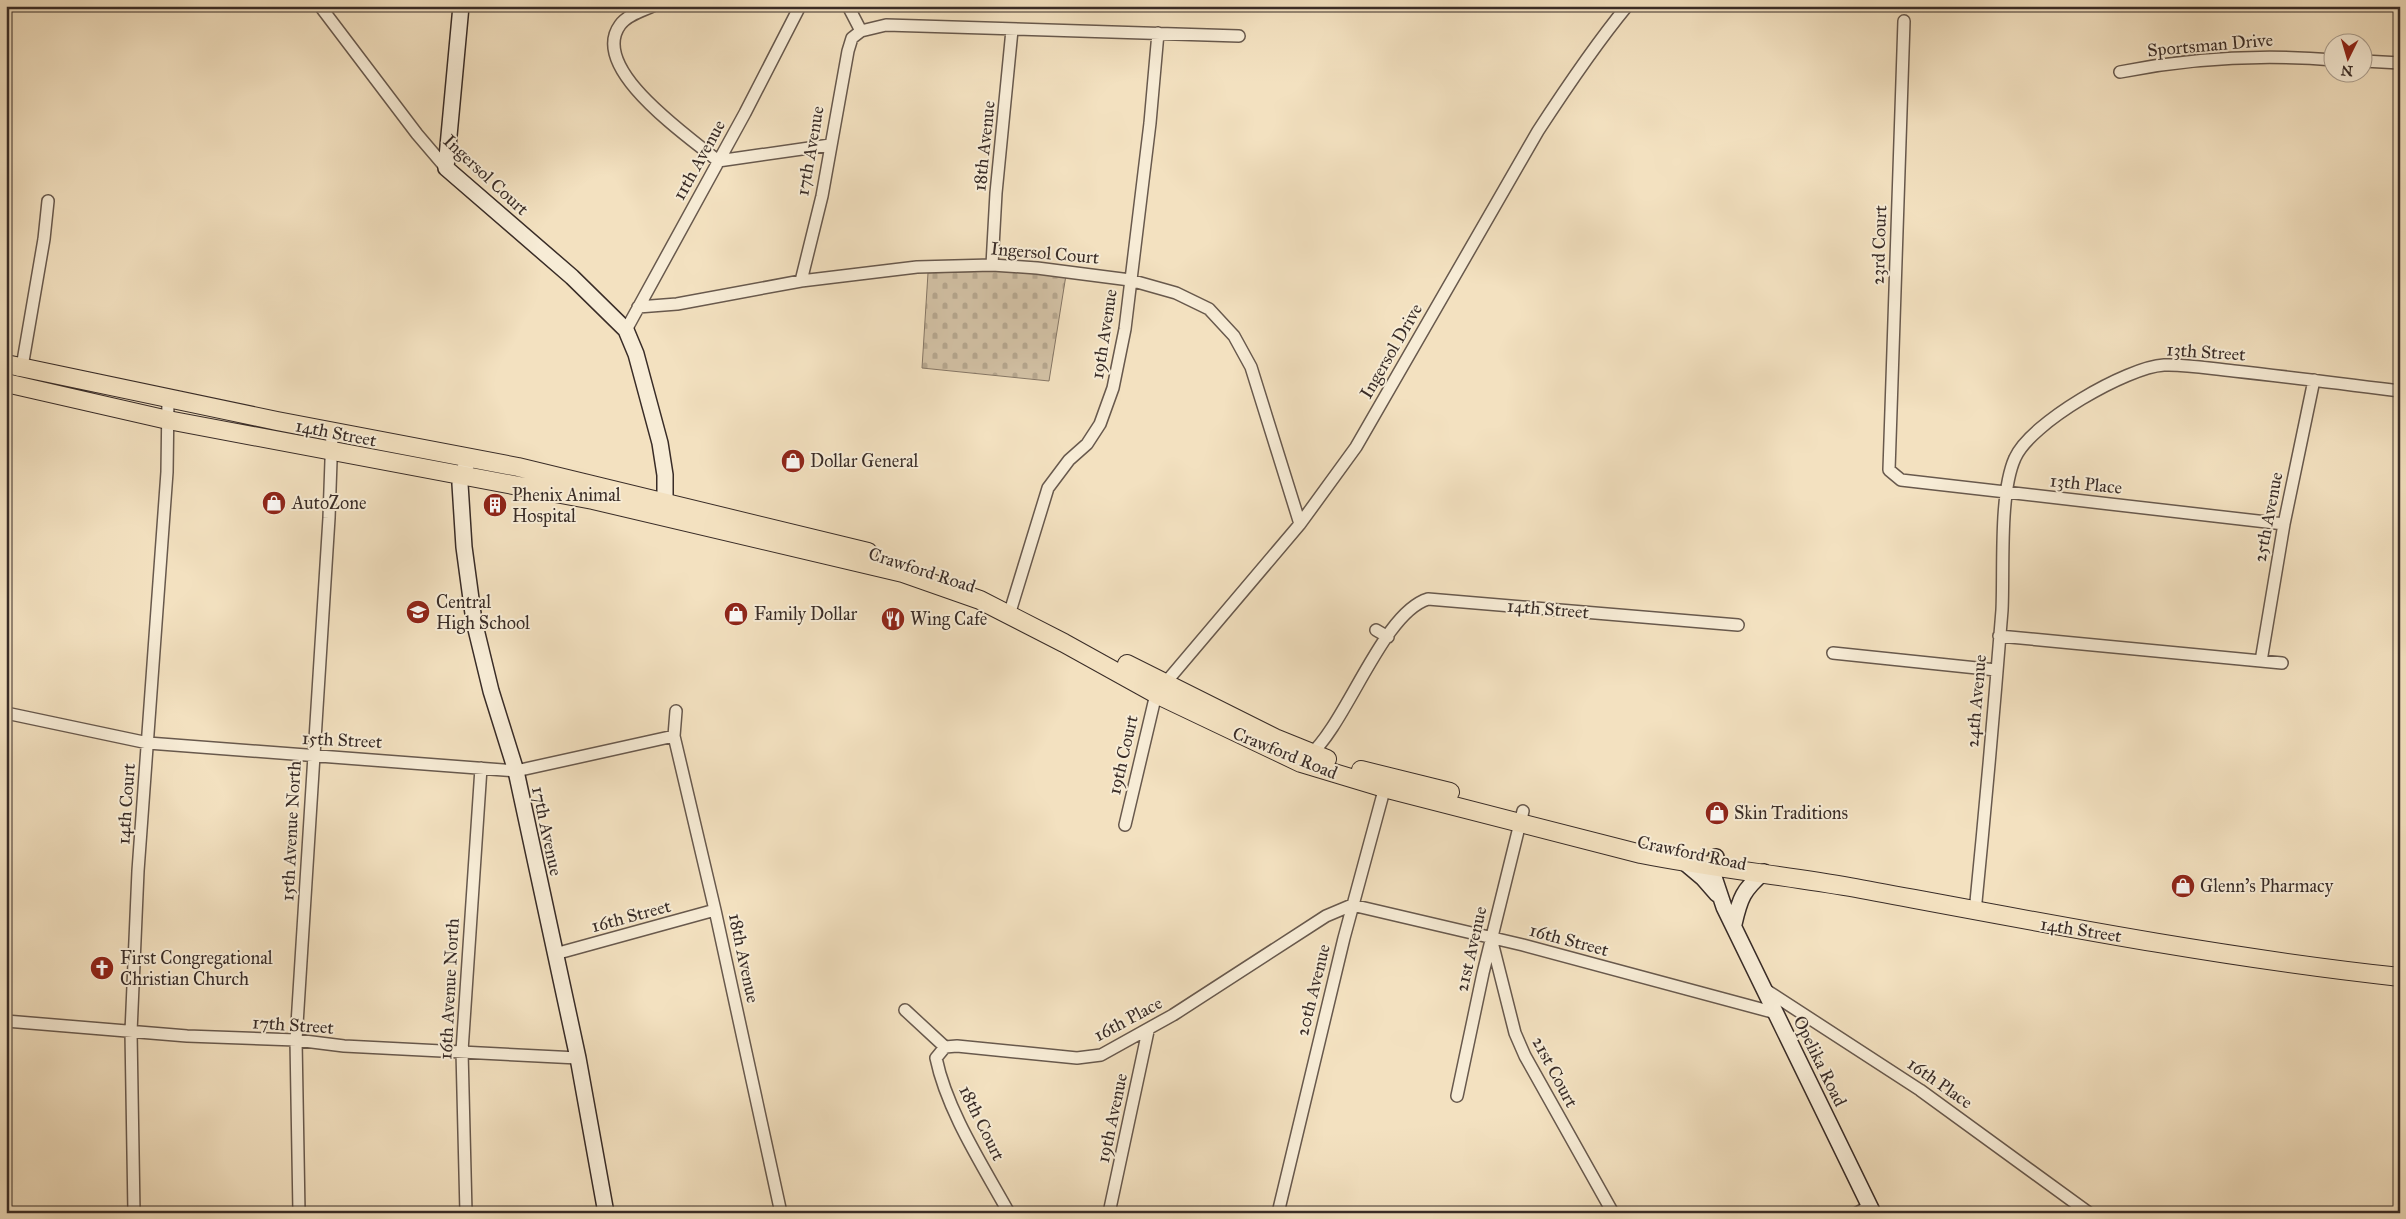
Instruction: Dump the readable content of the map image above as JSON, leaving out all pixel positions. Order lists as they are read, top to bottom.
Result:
{
  "streets": {
    "main road": ["14th Street", "Crawford Road"],
    "street": [
      "Sportsman Drive",
      "18th Avenue",
      "17th Avenue",
      "11th Avenue",
      "Ingersol Court",
      "23rd Court",
      "19th Avenue",
      "Ingersol Drive",
      "13th Street",
      "13th Place",
      "25th Avenue",
      "24th Avenue",
      "15th Street",
      "19th Court",
      "14th Court",
      "15th Avenue North",
      "16th Street",
      "21st Avenue",
      "16th Avenue North",
      "20th Avenue",
      "16th Place",
      "17th Street",
      "Opelika Road",
      "21st Court",
      "18th Court"
    ]
  },
  "crossings": [
    ["18th Avenue", "Ingersol Court"],
    ["18th Avenue", "15th Street"],
    ["18th Avenue", "16th Street"],
    ["17th Avenue", "Ingersol Court"],
    ["17th Avenue", "14th Street"],
    ["17th Avenue", "15th Street"],
    ["17th Avenue", "16th Street"],
    ["17th Avenue", "17th Street"],
    ["11th Avenue", "Ingersol Court"],
    ["Ingersol Court", "19th Avenue"],
    ["Ingersol Court", "Ingersol Drive"],
    ["23rd Court", "13th Place"],
    ["19th Avenue", "Crawford Road"],
    ["19th Avenue", "16th Place"],
    ["Ingersol Drive", "Crawford Road"],
    ["Ingersol Drive", "19th Court"],
    ["13th Street", "13th Place"],
    ["13th Street", "25th Avenue"],
    ["13th Street", "24th Avenue"],
    ["14th Street", "Crawford Road"],
    ["14th Street", "24th Avenue"],
    ["14th Street", "14th Court"],
    ["14th Street", "15th Avenue North"],
    ["13th Place", "25th Avenue"],
    ["13th Place", "24th Avenue"],
    ["Crawford Road", "19th Court"],
    ["Crawford Road", "21st Avenue"],
    ["Crawford Road", "20th Avenue"],
    ["Crawford Road", "Opelika Road"],
    ["15th Street", "14th Court"],
    ["15th Street", "15th Avenue North"],
    ["15th Street", "16th Avenue North"],
    ["14th Court", "17th Street"],
    ["15th Avenue North", "17th Street"],
    ["16th Street", "21st Avenue"],
    ["16th Street", "20th Avenue"],
    ["16th Street", "16th Place"],
    ["16th Street", "Opelika Road"],
    ["16th Street", "21st Court"],
    ["21st Avenue", "21st Court"],
    ["16th Avenue North", "17th Street"],
    ["20th Avenue", "16th Place"],
    ["16th Place", "Opelika Road"],
    ["16th Place", "18th Court"]
  ],
  "places": {
    "shop": [
      "Dollar General",
      "AutoZone",
      "Family Dollar",
      "Skin Traditions",
      "Glenn's Pharmacy"
    ],
    "building": ["Phenix Animal Hospital"],
    "school or university": ["Central High School"],
    "restaurant": ["Wing Cafe"],
    "church": ["First Congregational Christian Church"]
  },
  "north": "bottom"
}
